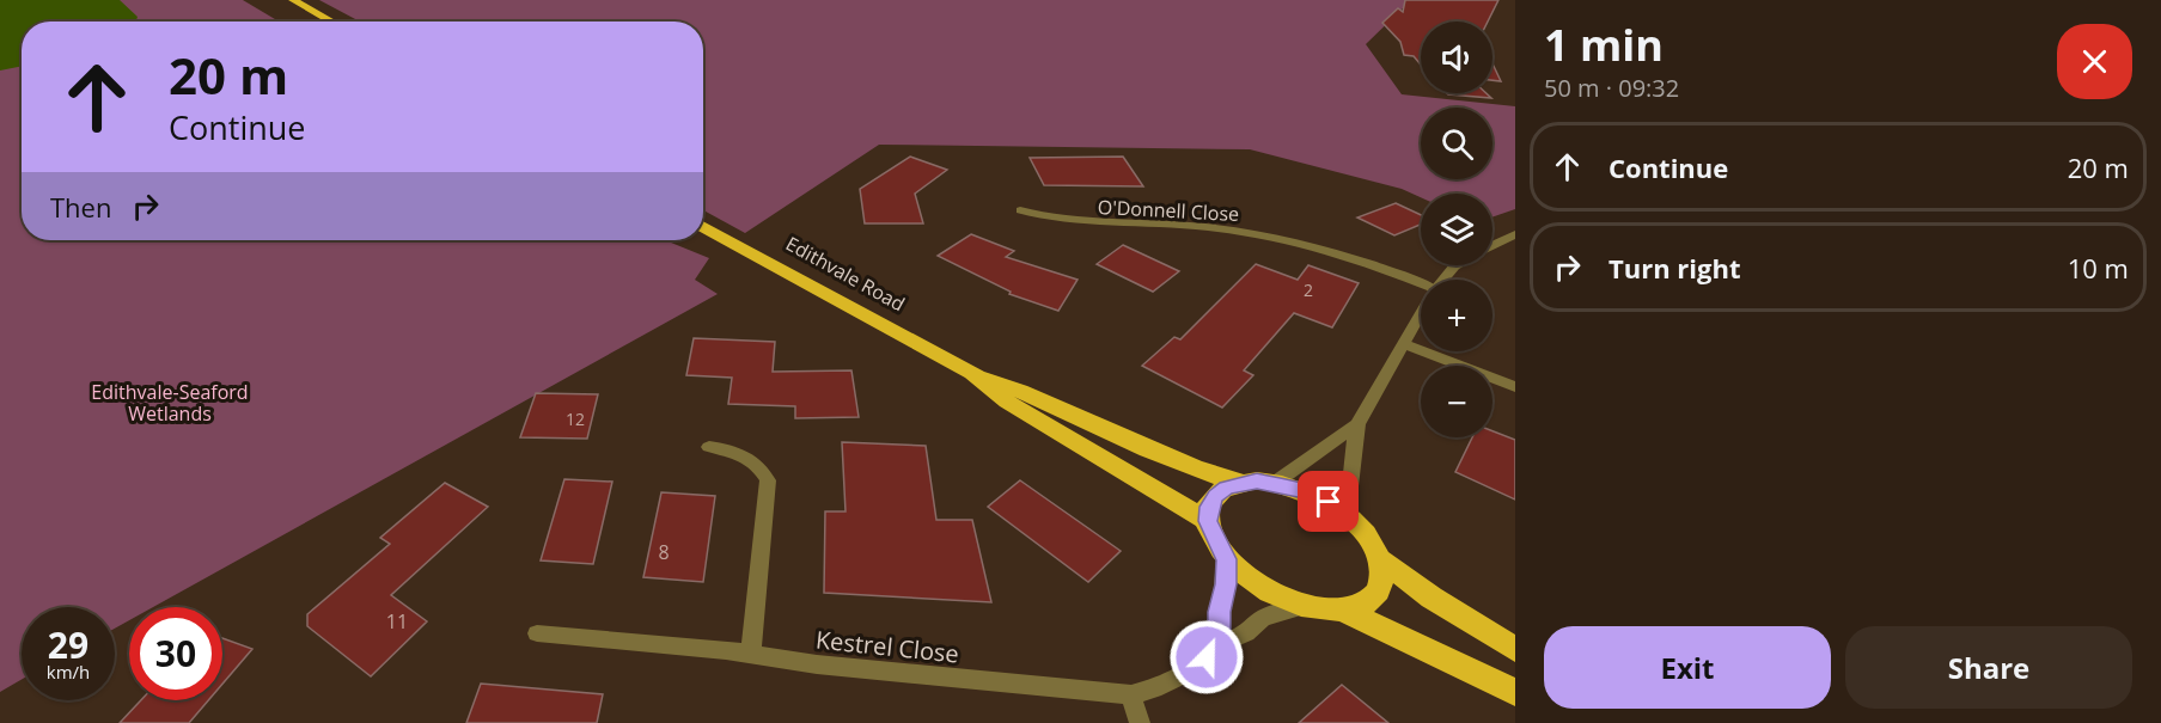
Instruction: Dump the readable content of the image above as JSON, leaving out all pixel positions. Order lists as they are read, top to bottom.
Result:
{
  "streets": {
    "highway": ["Edithvale Road"],
    "street": ["O'Donnell Close", "Kestrel Close"]
  },
  "crossings": [
    ["Edithvale Road", "Kestrel Close"]
  ],
  "parks": ["Edithvale-Seaford Wetlands"],
  "house_numbers": [
    "2",
    "12",
    "8",
    "11"
  ],
  "page": {
    "heading": ["1 min", "50 m · 09:32"],
    "map_buttons": ["+", "−"],
    "turn": ["20 m", "Continue"],
    "list": [
      {
        "name": "Continue",
        "value": "20 m"
      },
      {
        "name": "Turn right",
        "value": "10 m"
      }
    ],
    "then": "Then",
    "speed": "29 km/h",
    "limit": "30",
    "buttons": ["Exit", "Share"]
  }
}
